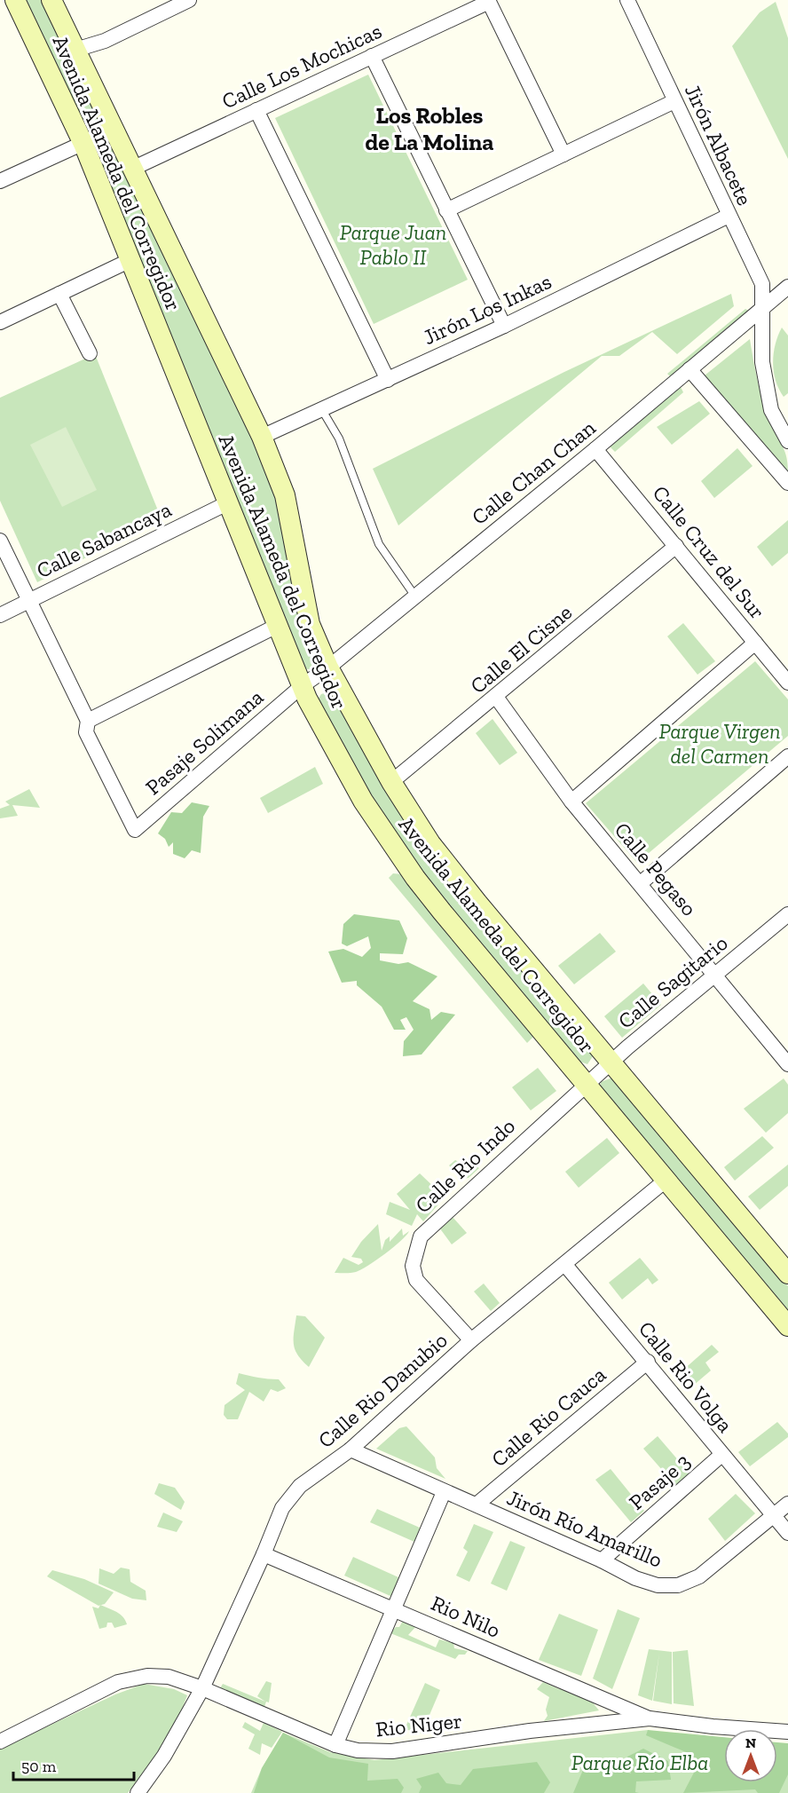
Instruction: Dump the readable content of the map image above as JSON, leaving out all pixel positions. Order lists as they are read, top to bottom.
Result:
{
  "streets": {
    "main road": ["Avenida Alameda del Corregidor"],
    "street": [
      "Calle Los Mochicas",
      "Jirón Albacete",
      "Jirón Los Inkas",
      "Calle Chan Chan",
      "Calle Sabancaya",
      "Calle Cruz del Sur",
      "Calle El Cisne",
      "Pasaje Solimana",
      "Calle Pegaso",
      "Calle Sagitario",
      "Calle Rio Indo",
      "Calle Rio Volga",
      "Calle Rio Danubio",
      "Calle Rio Cauca",
      "Pasaje 3",
      "Jirón Río Amarillo",
      "Rio Nilo",
      "Rio Niger"
    ]
  },
  "crossings": [
    ["Calle Los Mochicas", "Avenida Alameda del Corregidor"],
    ["Jirón Albacete", "Jirón Los Inkas"],
    ["Jirón Albacete", "Calle Chan Chan"],
    ["Avenida Alameda del Corregidor", "Jirón Los Inkas"],
    ["Avenida Alameda del Corregidor", "Calle Chan Chan"],
    ["Avenida Alameda del Corregidor", "Calle Sabancaya"],
    ["Avenida Alameda del Corregidor", "Calle El Cisne"],
    ["Avenida Alameda del Corregidor", "Pasaje Solimana"],
    ["Avenida Alameda del Corregidor", "Calle Sagitario"],
    ["Avenida Alameda del Corregidor", "Calle Rio Indo"],
    ["Avenida Alameda del Corregidor", "Calle Rio Danubio"],
    ["Calle Chan Chan", "Calle Cruz del Sur"],
    ["Calle Chan Chan", "Pasaje Solimana"],
    ["Calle Cruz del Sur", "Calle El Cisne"],
    ["Calle El Cisne", "Calle Pegaso"],
    ["Calle Pegaso", "Calle Sagitario"],
    ["Calle Sagitario", "Calle Rio Indo"],
    ["Calle Rio Indo", "Calle Rio Danubio"],
    ["Calle Rio Volga", "Calle Rio Danubio"],
    ["Calle Rio Volga", "Calle Rio Cauca"],
    ["Calle Rio Volga", "Pasaje 3"],
    ["Calle Rio Volga", "Jirón Río Amarillo"],
    ["Calle Rio Danubio", "Jirón Río Amarillo"],
    ["Calle Rio Danubio", "Rio Nilo"],
    ["Calle Rio Danubio", "Rio Niger"],
    ["Calle Rio Cauca", "Jirón Río Amarillo"],
    ["Pasaje 3", "Jirón Río Amarillo"],
    ["Rio Nilo", "Rio Niger"]
  ],
  "districts": ["Los Robles de La Molina"],
  "parks": ["Parque Juan Pablo II", "Parque Virgen del Carmen", "Parque Río Elba"],
  "scale_bar": "50 m",
  "north": "top"
}
